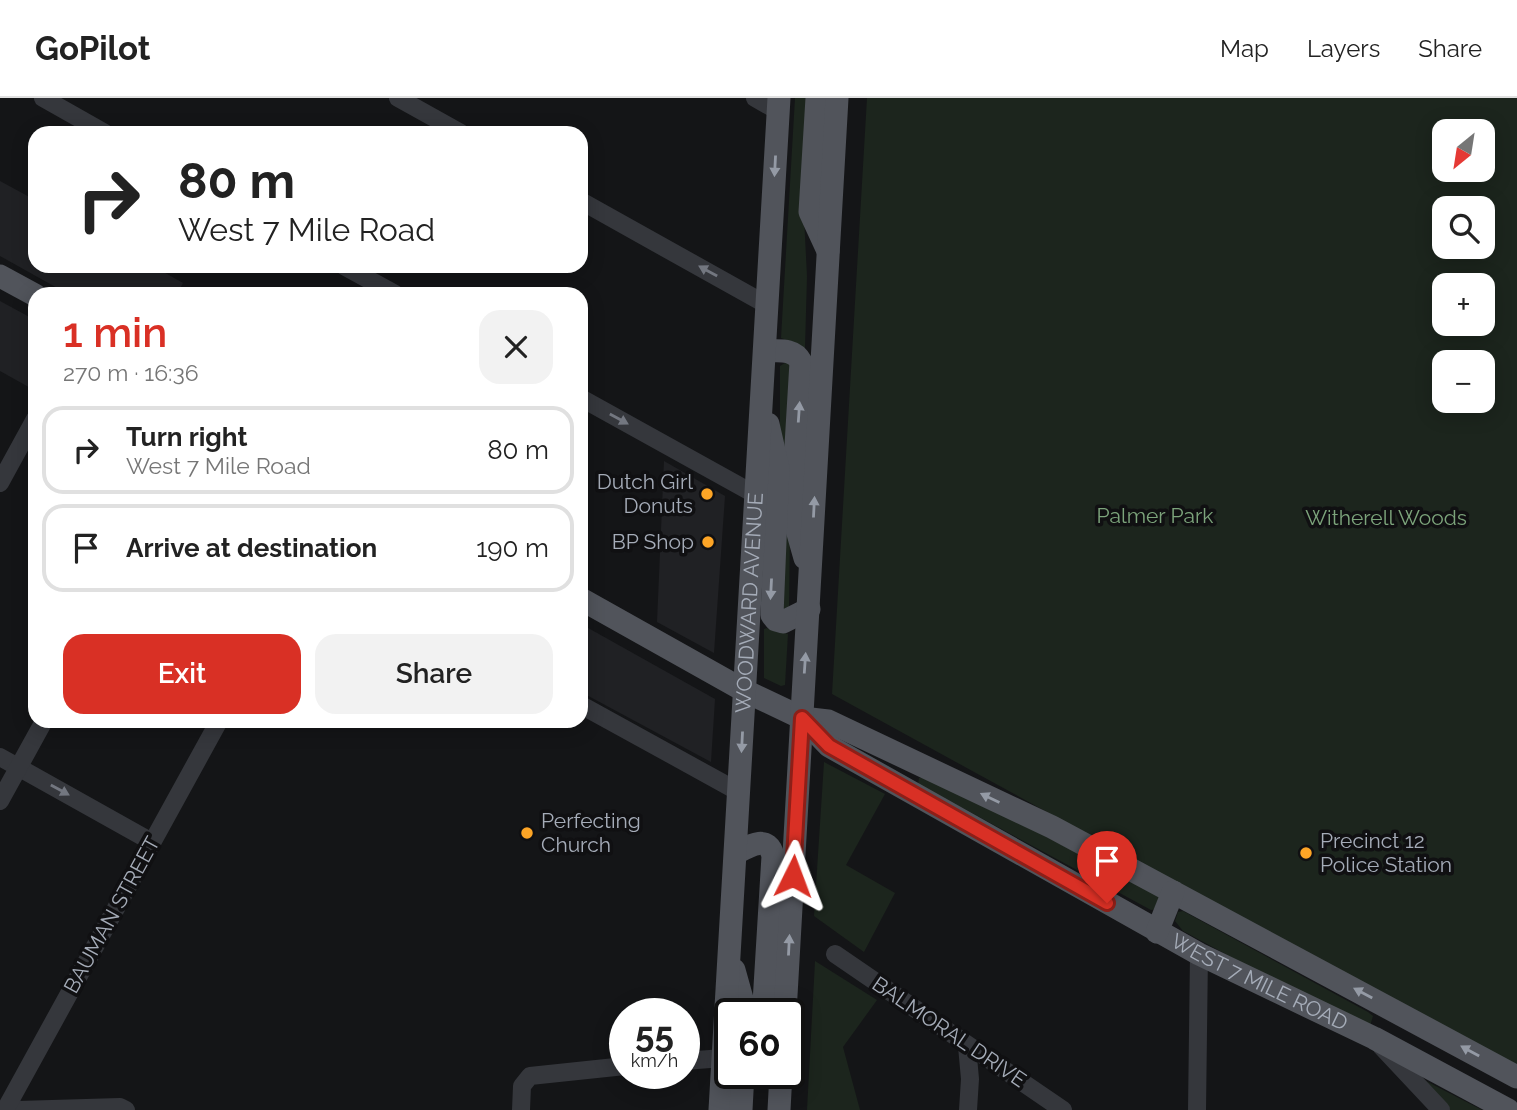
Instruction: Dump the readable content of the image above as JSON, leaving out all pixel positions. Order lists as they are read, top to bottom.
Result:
{
  "streets": {
    "main road": ["WOODWARD AVENUE", "WEST 7 MILE ROAD"],
    "street": ["BAUMAN STREET", "BALMORAL DRIVE"]
  },
  "crossings": [
    ["WOODWARD AVENUE", "WEST 7 MILE ROAD"]
  ],
  "parks": ["Palmer Park", "Witherell Woods"],
  "places": [
    "Dutch Girl Donuts",
    "BP Shop",
    "Perfecting Church",
    "Precinct 12 Police Station"
  ],
  "north": "bottom left",
  "page": {
    "header": "GoPilot",
    "nav": ["Map", "Layers", "Share"],
    "map_buttons": ["+", "−"],
    "turn": ["80 m", "West 7 Mile Road"],
    "heading": ["1 min", "270 m · 16:36"],
    "list": [
      {
        "name": "Turn right",
        "note": "West 7 Mile Road",
        "value": "80 m"
      },
      {
        "name": "Arrive at destination",
        "value": "190 m"
      }
    ],
    "buttons": ["Exit", "Share"],
    "speed": "55 km/h",
    "limit": "60"
  }
}
